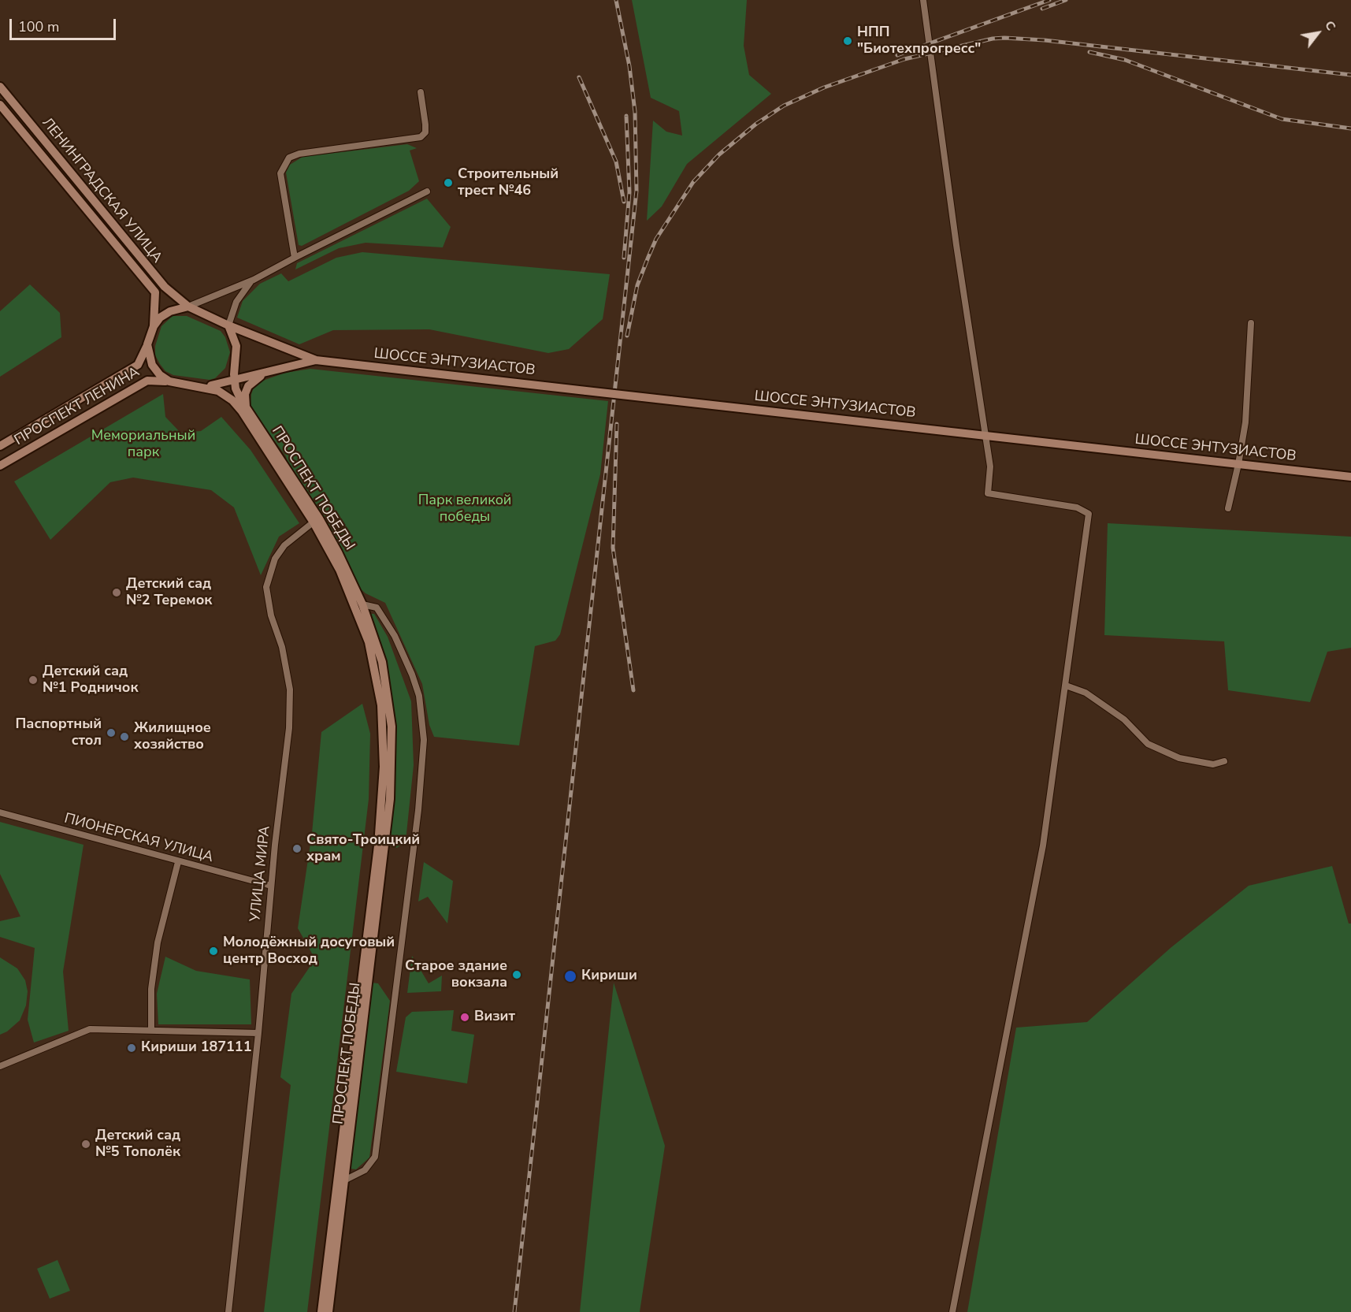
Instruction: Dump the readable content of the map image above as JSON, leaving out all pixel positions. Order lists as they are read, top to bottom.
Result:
{
  "streets": {
    "main road": [
      "ЛЕНИНГРАДСКАЯ УЛИЦА",
      "ШОССЕ ЭНТУЗИАСТОВ",
      "ПРОСПЕКТ ЛЕНИНА",
      "ПРОСПЕКТ ПОБЕДЫ"
    ],
    "street": ["ПИОНЕРСКАЯ УЛИЦА", "УЛИЦА МИРА"]
  },
  "crossings": [
    ["ЛЕНИНГРАДСКАЯ УЛИЦА", "ПРОСПЕКТ ЛЕНИНА"],
    ["ПРОСПЕКТ ПОБЕДЫ", "УЛИЦА МИРА"],
    ["ПИОНЕРСКАЯ УЛИЦА", "УЛИЦА МИРА"]
  ],
  "parks": ["Мемориальный парк", "Парк великой победы"],
  "places": [
    "НПП \"Биотехпрогресс\"",
    "Строительный трест №46",
    "Детский сад №2 Теремок",
    "Детский сад №1 Родничок",
    "Паспортный стол",
    "Жилищное хозяйство",
    "Свято-Троицкий храм",
    "Молодёжный досуговый центр Восход",
    "Старое здание вокзала",
    "Кириши",
    "Визит",
    "Кириши 187111",
    "Детский сад №5 Тополёк"
  ],
  "scale_bar": "100 m",
  "north": "top right"
}
